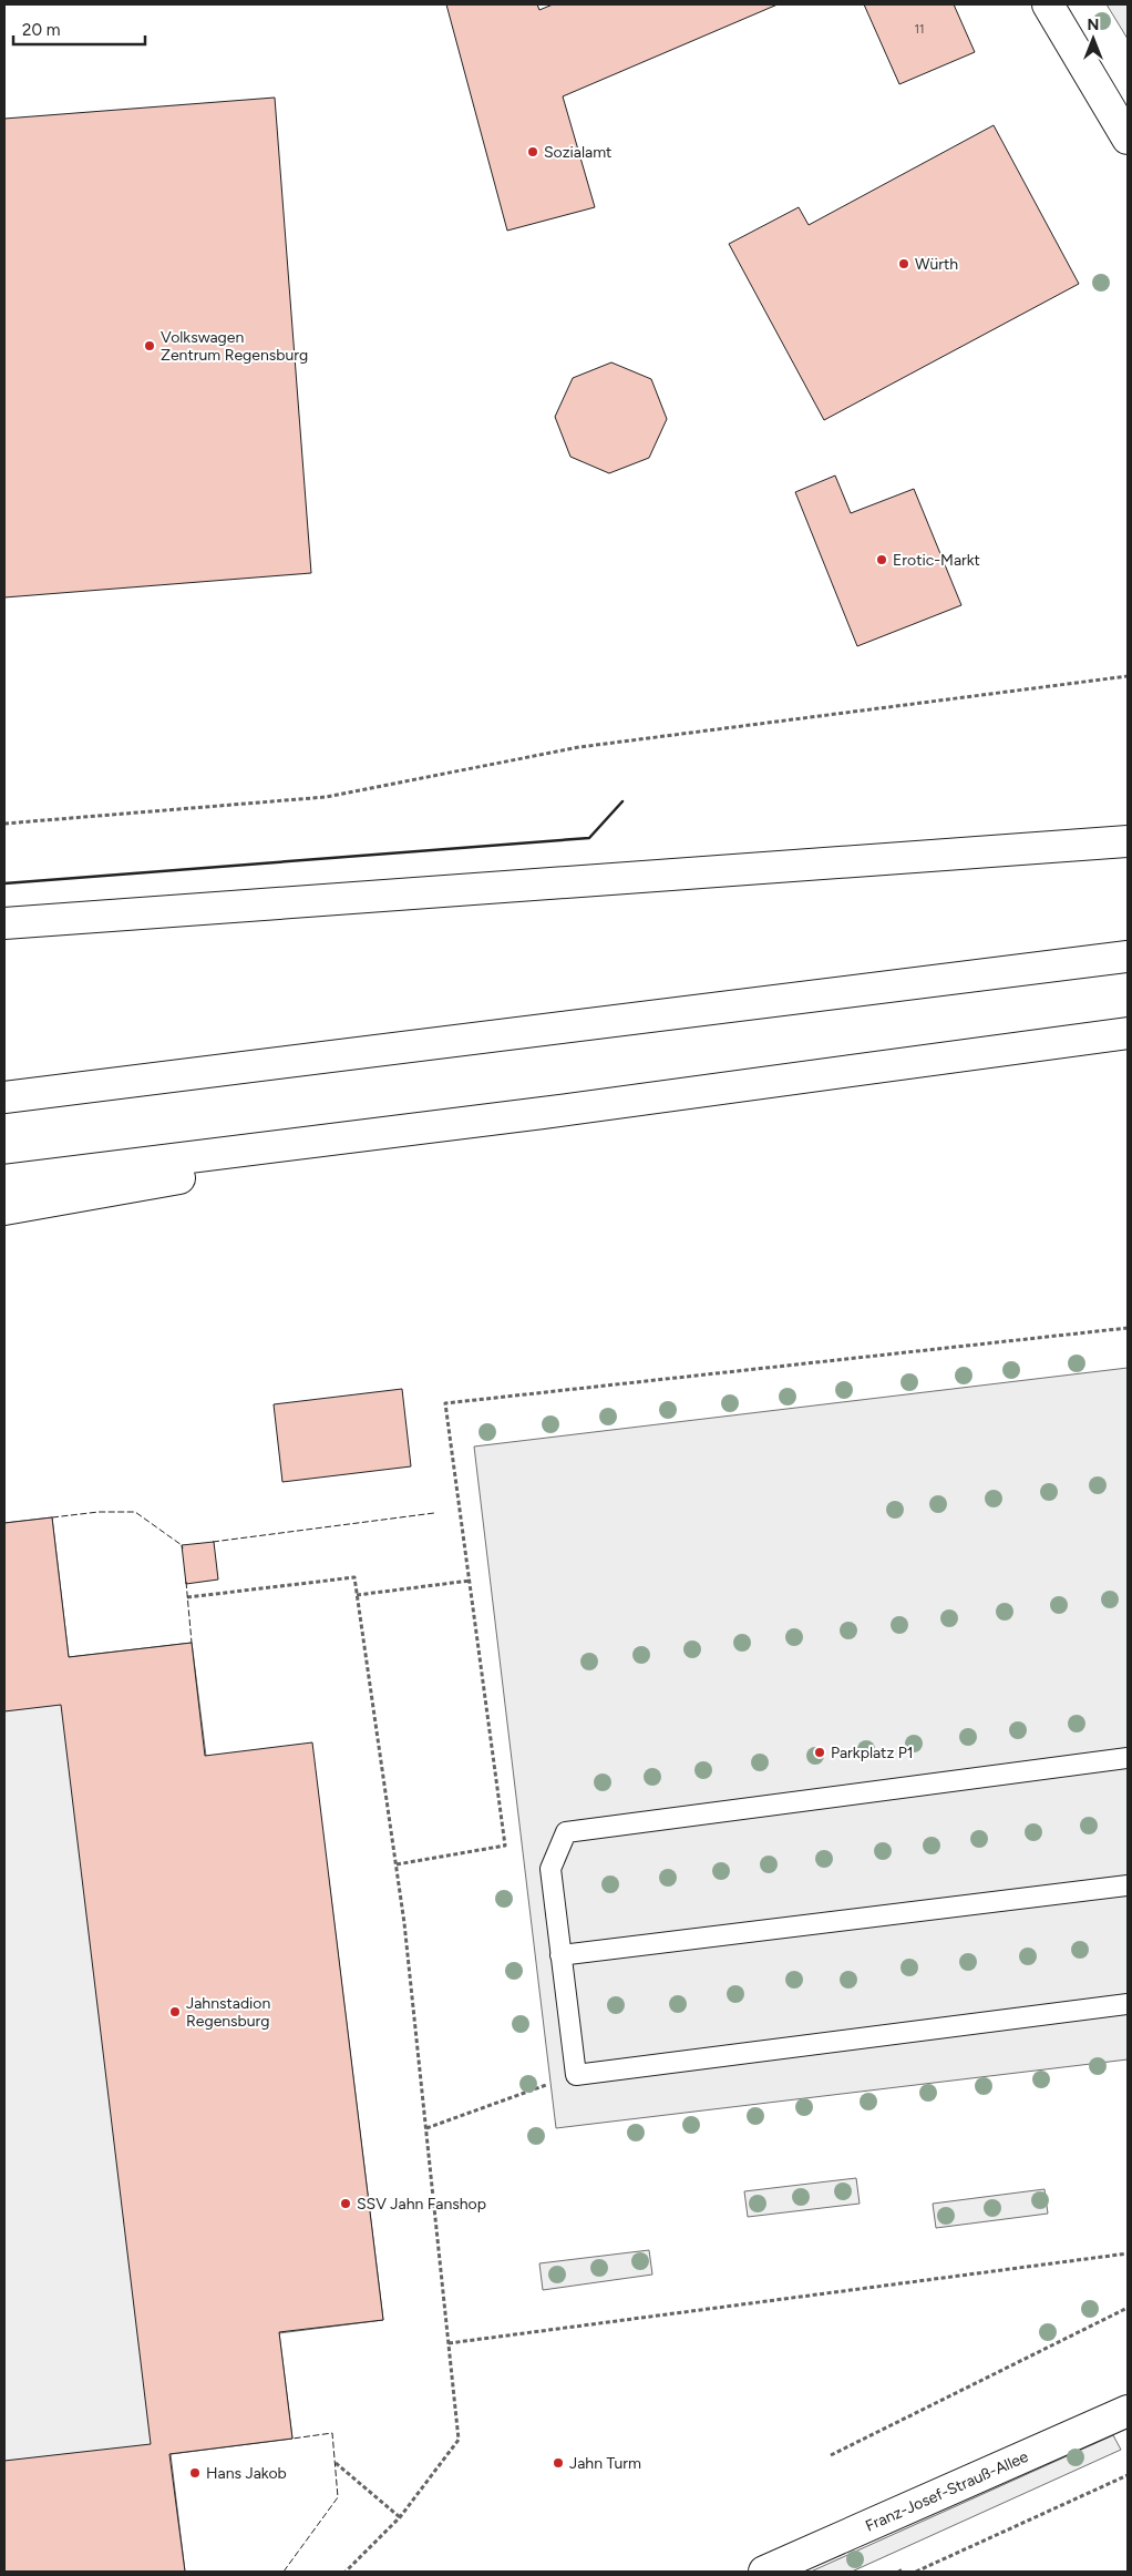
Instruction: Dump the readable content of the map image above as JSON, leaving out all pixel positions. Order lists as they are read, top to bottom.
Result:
{
  "streets": {
    "main road": ["Franz-Josef-Strauß-Allee"]
  },
  "places": [
    "Sozialamt",
    "Würth",
    "Volkswagen Zentrum Regensburg",
    "Erotic-Markt",
    "Parkplatz P1",
    "Jahnstadion Regensburg",
    "SSV Jahn Fanshop",
    "Jahn Turm",
    "Hans Jakob"
  ],
  "house_numbers": ["11"],
  "scale_bar": "20 m",
  "north": "top"
}
